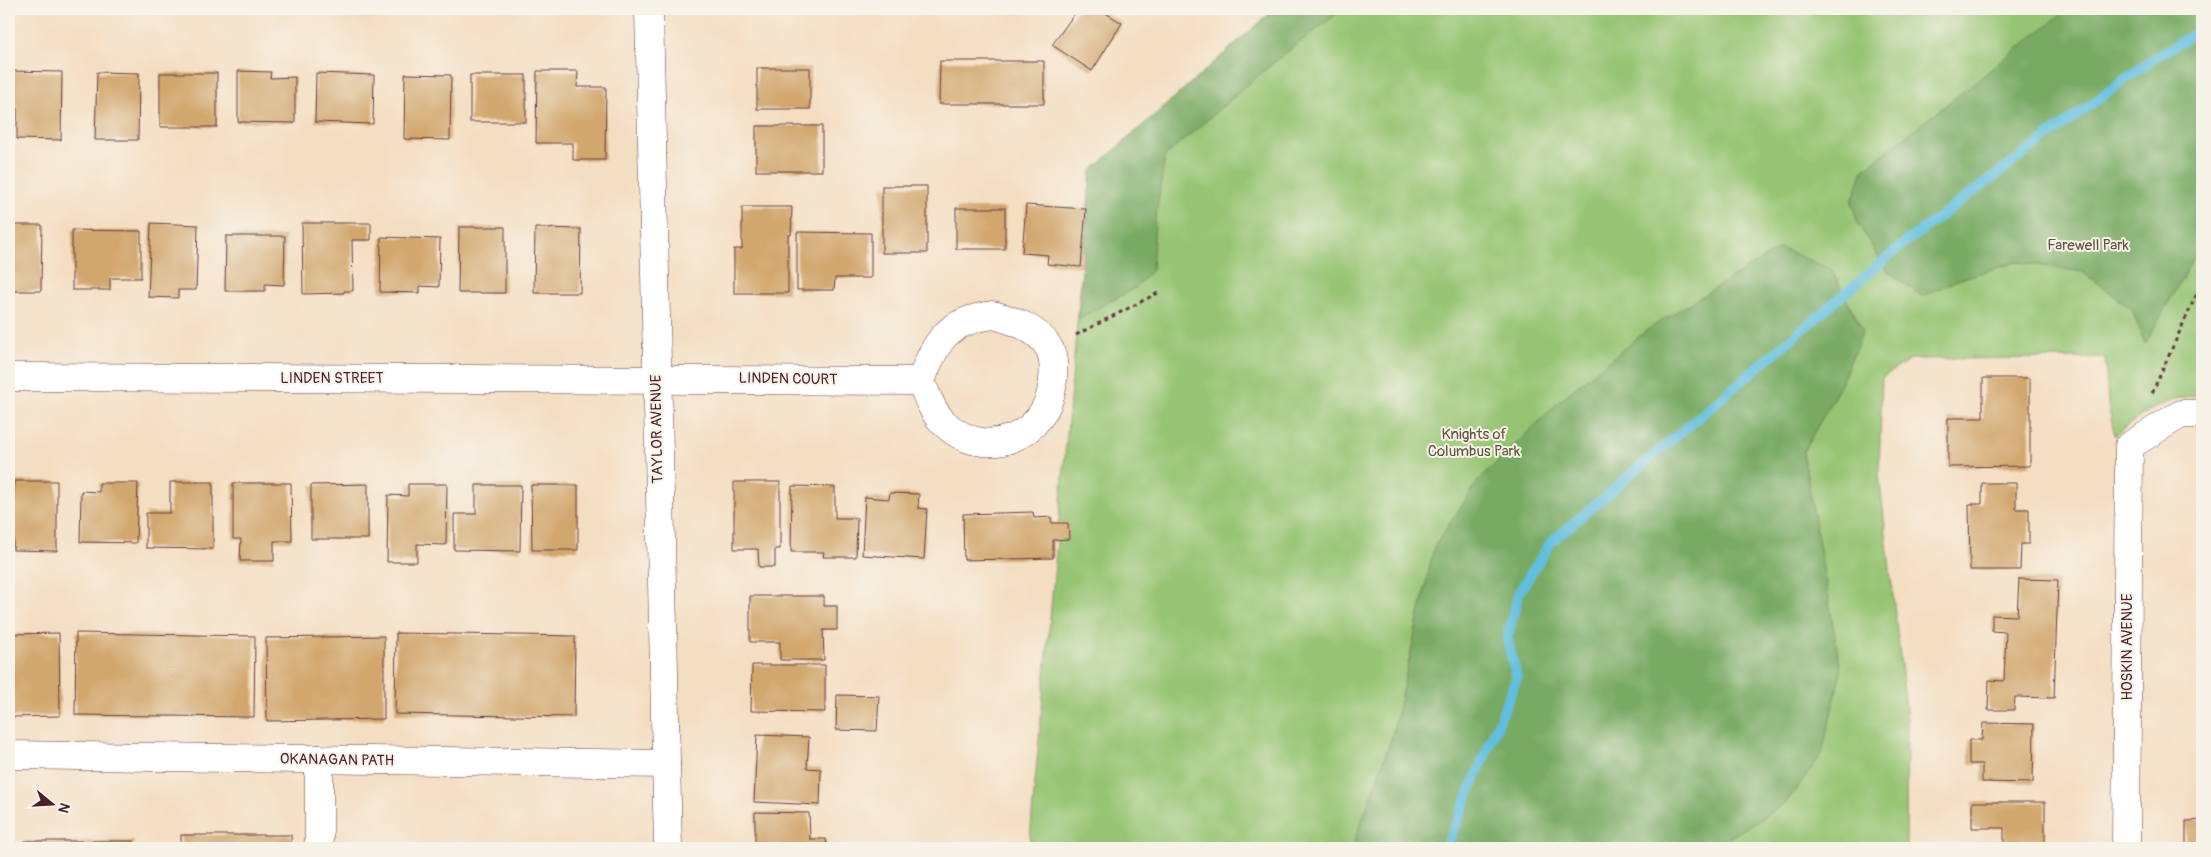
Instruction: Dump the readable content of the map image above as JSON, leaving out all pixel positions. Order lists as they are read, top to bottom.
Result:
{
  "streets": {
    "street": [
      "LINDEN STREET",
      "LINDEN COURT",
      "TAYLOR AVENUE",
      "HOSKIN AVENUE",
      "OKANAGAN PATH"
    ]
  },
  "crossings": [
    ["LINDEN STREET", "LINDEN COURT"],
    ["LINDEN STREET", "TAYLOR AVENUE"],
    ["LINDEN COURT", "TAYLOR AVENUE"],
    ["TAYLOR AVENUE", "OKANAGAN PATH"]
  ],
  "parks": ["Farewell Park", "Knights of Columbus Park"],
  "north": "right"
}
